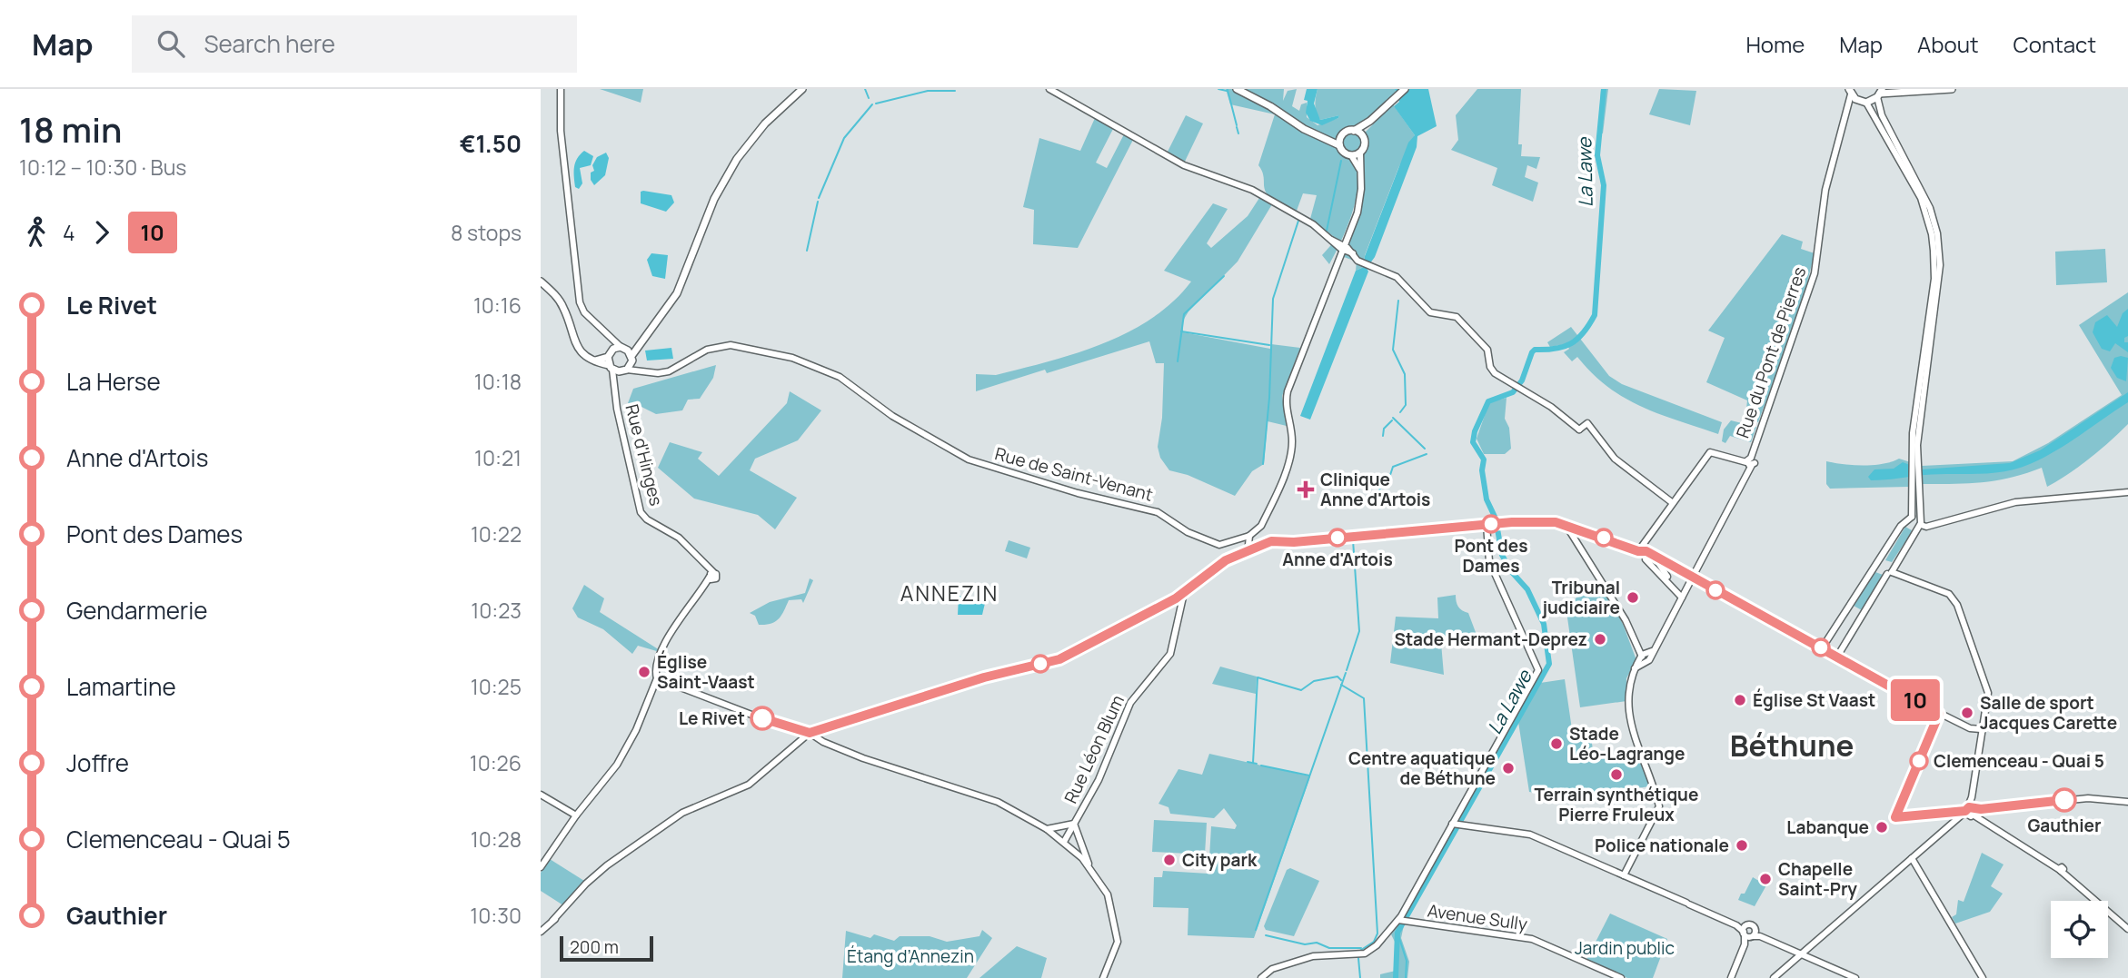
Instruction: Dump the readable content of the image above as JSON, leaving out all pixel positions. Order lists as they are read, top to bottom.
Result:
{
  "streets": {
    "street": [
      "Rue du Pont de Pierres",
      "Rue d'Hinges",
      "Rue de Saint-Venant",
      "Rue Léon Blum",
      "Avenue Sully"
    ]
  },
  "districts": ["ANNEZIN", "Béthune"],
  "water": ["La Lawe"],
  "parks": ["Jardin public", "Étang d’Annezin"],
  "places": {
    "health": ["Clinique Anne d'Artois"],
    "other": [
      "Pont des Dames",
      "Anne d'Artois",
      "Tribunal judiciaire",
      "Stade Hermant-Deprez",
      "Église Saint-Vaast",
      "Église St Vaast",
      "Salle de sport Jacques Carette",
      "Le Rivet",
      "Stade Léo-Lagrange",
      "Clemenceau - Quai 5",
      "Centre aquatique de Béthune",
      "Terrain synthétique Pierre Fruleux",
      "Gauthier",
      "Labanque",
      "Police nationale",
      "City park",
      "Chapelle Saint-Pry"
    ]
  },
  "lines": ["bus line 10"],
  "scale_bar": "200 m",
  "page": {
    "header": "Map",
    "search": "Search here",
    "nav": [
      "Home",
      "Map",
      "About",
      "Contact"
    ],
    "heading": ["18 min", "10:12 – 10:30 · Bus", "€1.50"],
    "on_map": "10",
    "legs": ["4", "10", "8 stops"],
    "list": [
      {
        "name": "Le Rivet",
        "value": "10:16"
      },
      {
        "name": "La Herse",
        "value": "10:18"
      },
      {
        "name": "Anne d'Artois",
        "value": "10:21"
      },
      {
        "name": "Pont des Dames",
        "value": "10:22"
      },
      {
        "name": "Gendarmerie",
        "value": "10:23"
      },
      {
        "name": "Lamartine",
        "value": "10:25"
      },
      {
        "name": "Joffre",
        "value": "10:26"
      },
      {
        "name": "Clemenceau - Quai 5",
        "value": "10:28"
      },
      {
        "name": "Gauthier",
        "value": "10:30"
      }
    ],
    "scale": "200 m"
  }
}
